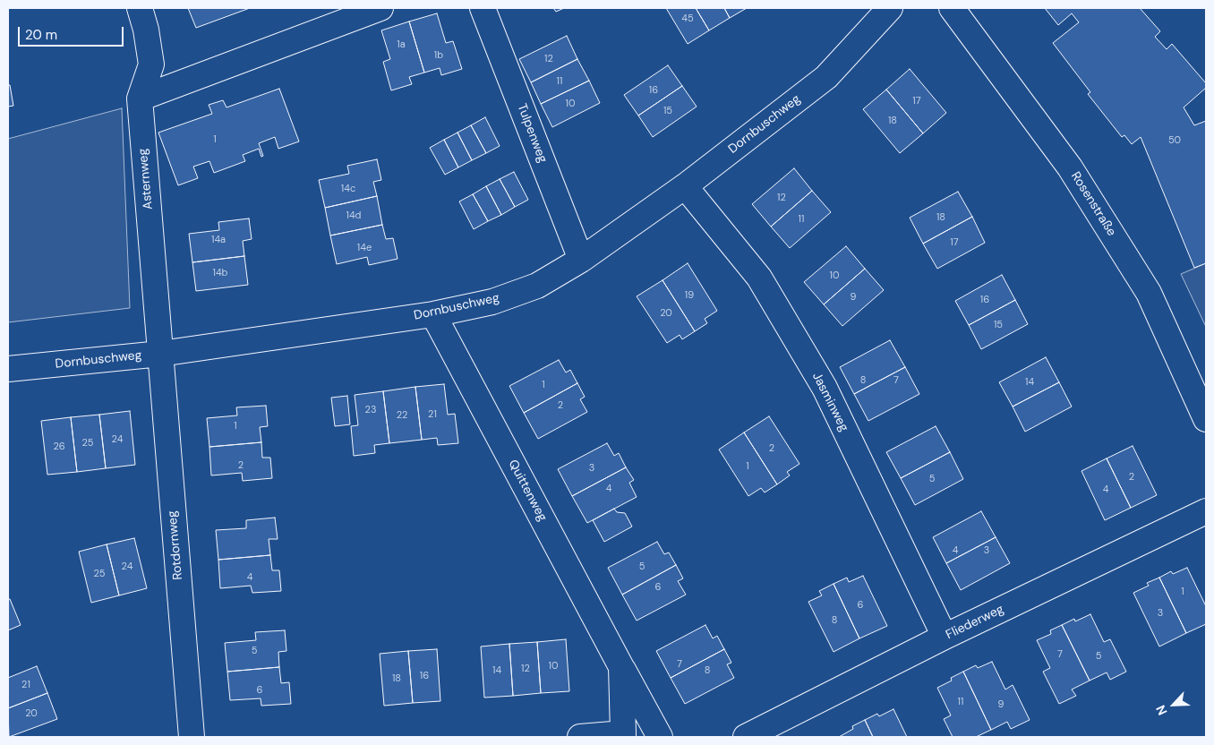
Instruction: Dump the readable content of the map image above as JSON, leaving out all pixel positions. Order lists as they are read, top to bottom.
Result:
{
  "streets": {
    "street": [
      "Dornbuschweg",
      "Tulpenweg",
      "Asternweg",
      "Rosenstraße",
      "Jasminweg",
      "Quittenweg",
      "Rotdornweg",
      "Fliederweg"
    ]
  },
  "crossings": [
    ["Dornbuschweg", "Tulpenweg"],
    ["Dornbuschweg", "Asternweg"],
    ["Dornbuschweg", "Jasminweg"],
    ["Dornbuschweg", "Quittenweg"],
    ["Dornbuschweg", "Rotdornweg"],
    ["Asternweg", "Rotdornweg"],
    ["Jasminweg", "Fliederweg"]
  ],
  "house_numbers": [
    "45",
    "1a",
    "1b",
    "12",
    "11",
    "16",
    "17",
    "10",
    "15",
    "18",
    "1",
    "50",
    "14c",
    "12",
    "14d",
    "18",
    "11",
    "14a",
    "17",
    "14e",
    "14b",
    "10",
    "19",
    "9",
    "16",
    "20",
    "15",
    "8",
    "7",
    "14",
    "1",
    "2",
    "23",
    "21",
    "22",
    "1",
    "24",
    "25",
    "26",
    "2",
    "2",
    "1",
    "3",
    "2",
    "5",
    "4",
    "4",
    "4",
    "3",
    "24",
    "5",
    "25",
    "4",
    "6",
    "1",
    "6",
    "3",
    "8",
    "5",
    "7",
    "5",
    "7",
    "10",
    "12",
    "14",
    "8",
    "16",
    "18",
    "21",
    "6",
    "11",
    "9",
    "20"
  ],
  "scale_bar": "20 m",
  "north": "bottom left"
}
